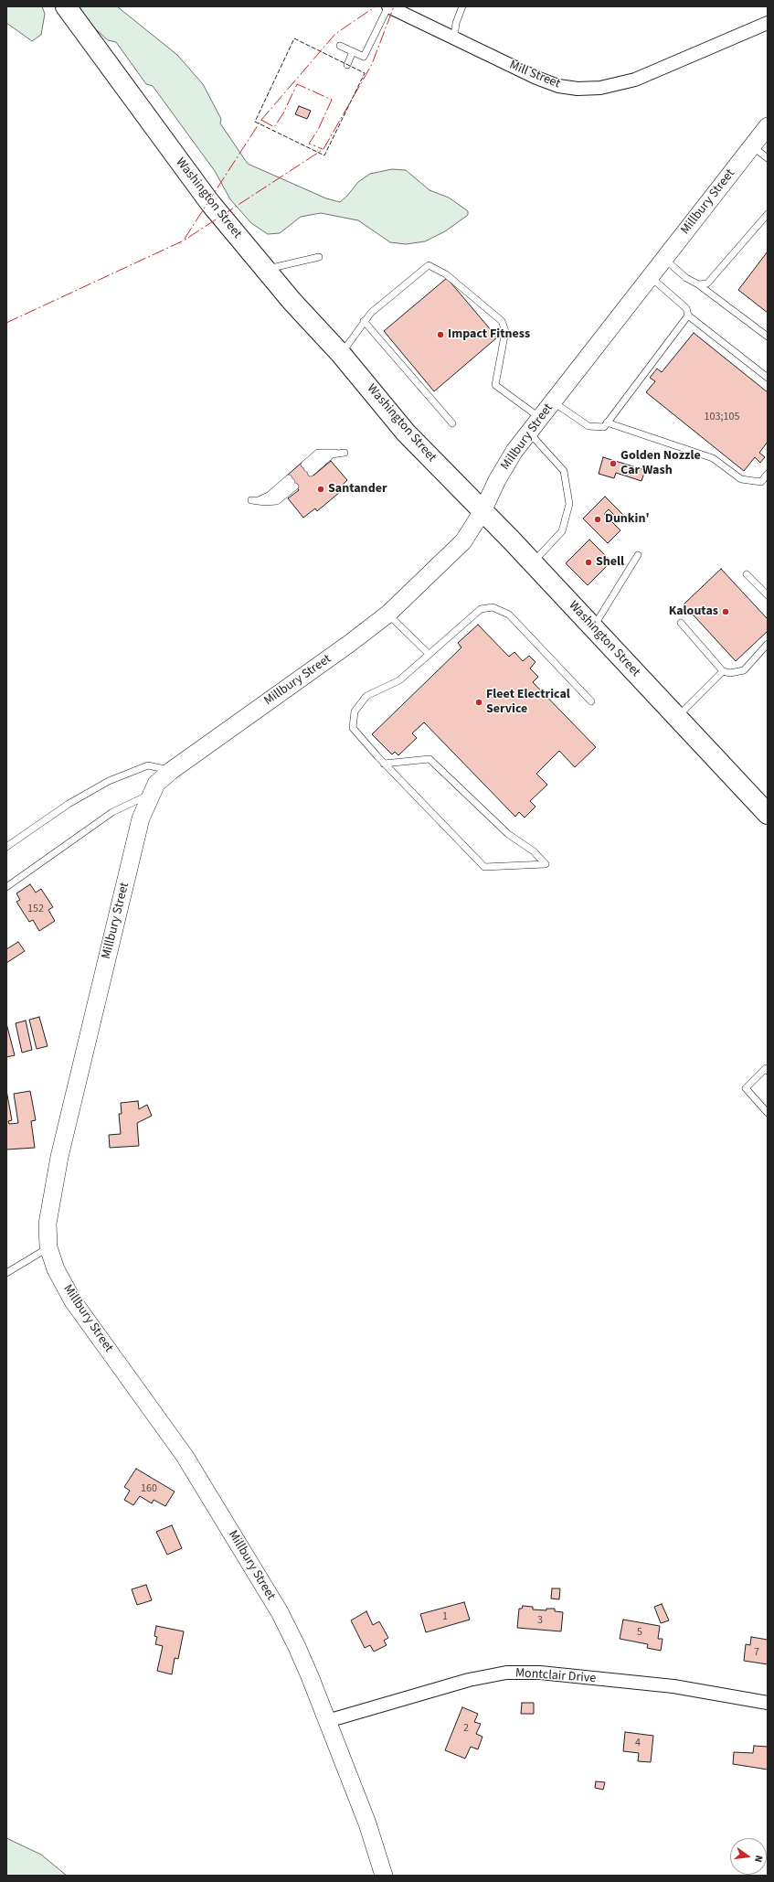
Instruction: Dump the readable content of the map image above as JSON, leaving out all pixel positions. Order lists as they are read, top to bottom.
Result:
{
  "streets": {
    "main road": ["Washington Street"],
    "street": ["Mill Street", "Millbury Street", "Montclair Drive"]
  },
  "crossings": [
    ["Washington Street", "Millbury Street"],
    ["Millbury Street", "Montclair Drive"]
  ],
  "places": [
    "Impact Fitness",
    "Golden Nozzle Car Wash",
    "Santander",
    "Dunkin'",
    "Shell",
    "Kaloutas",
    "Fleet Electrical Service"
  ],
  "house_numbers": [
    "103;105",
    "152",
    "160",
    "1",
    "3",
    "5",
    "7",
    "2",
    "4"
  ],
  "north": "right"
}
